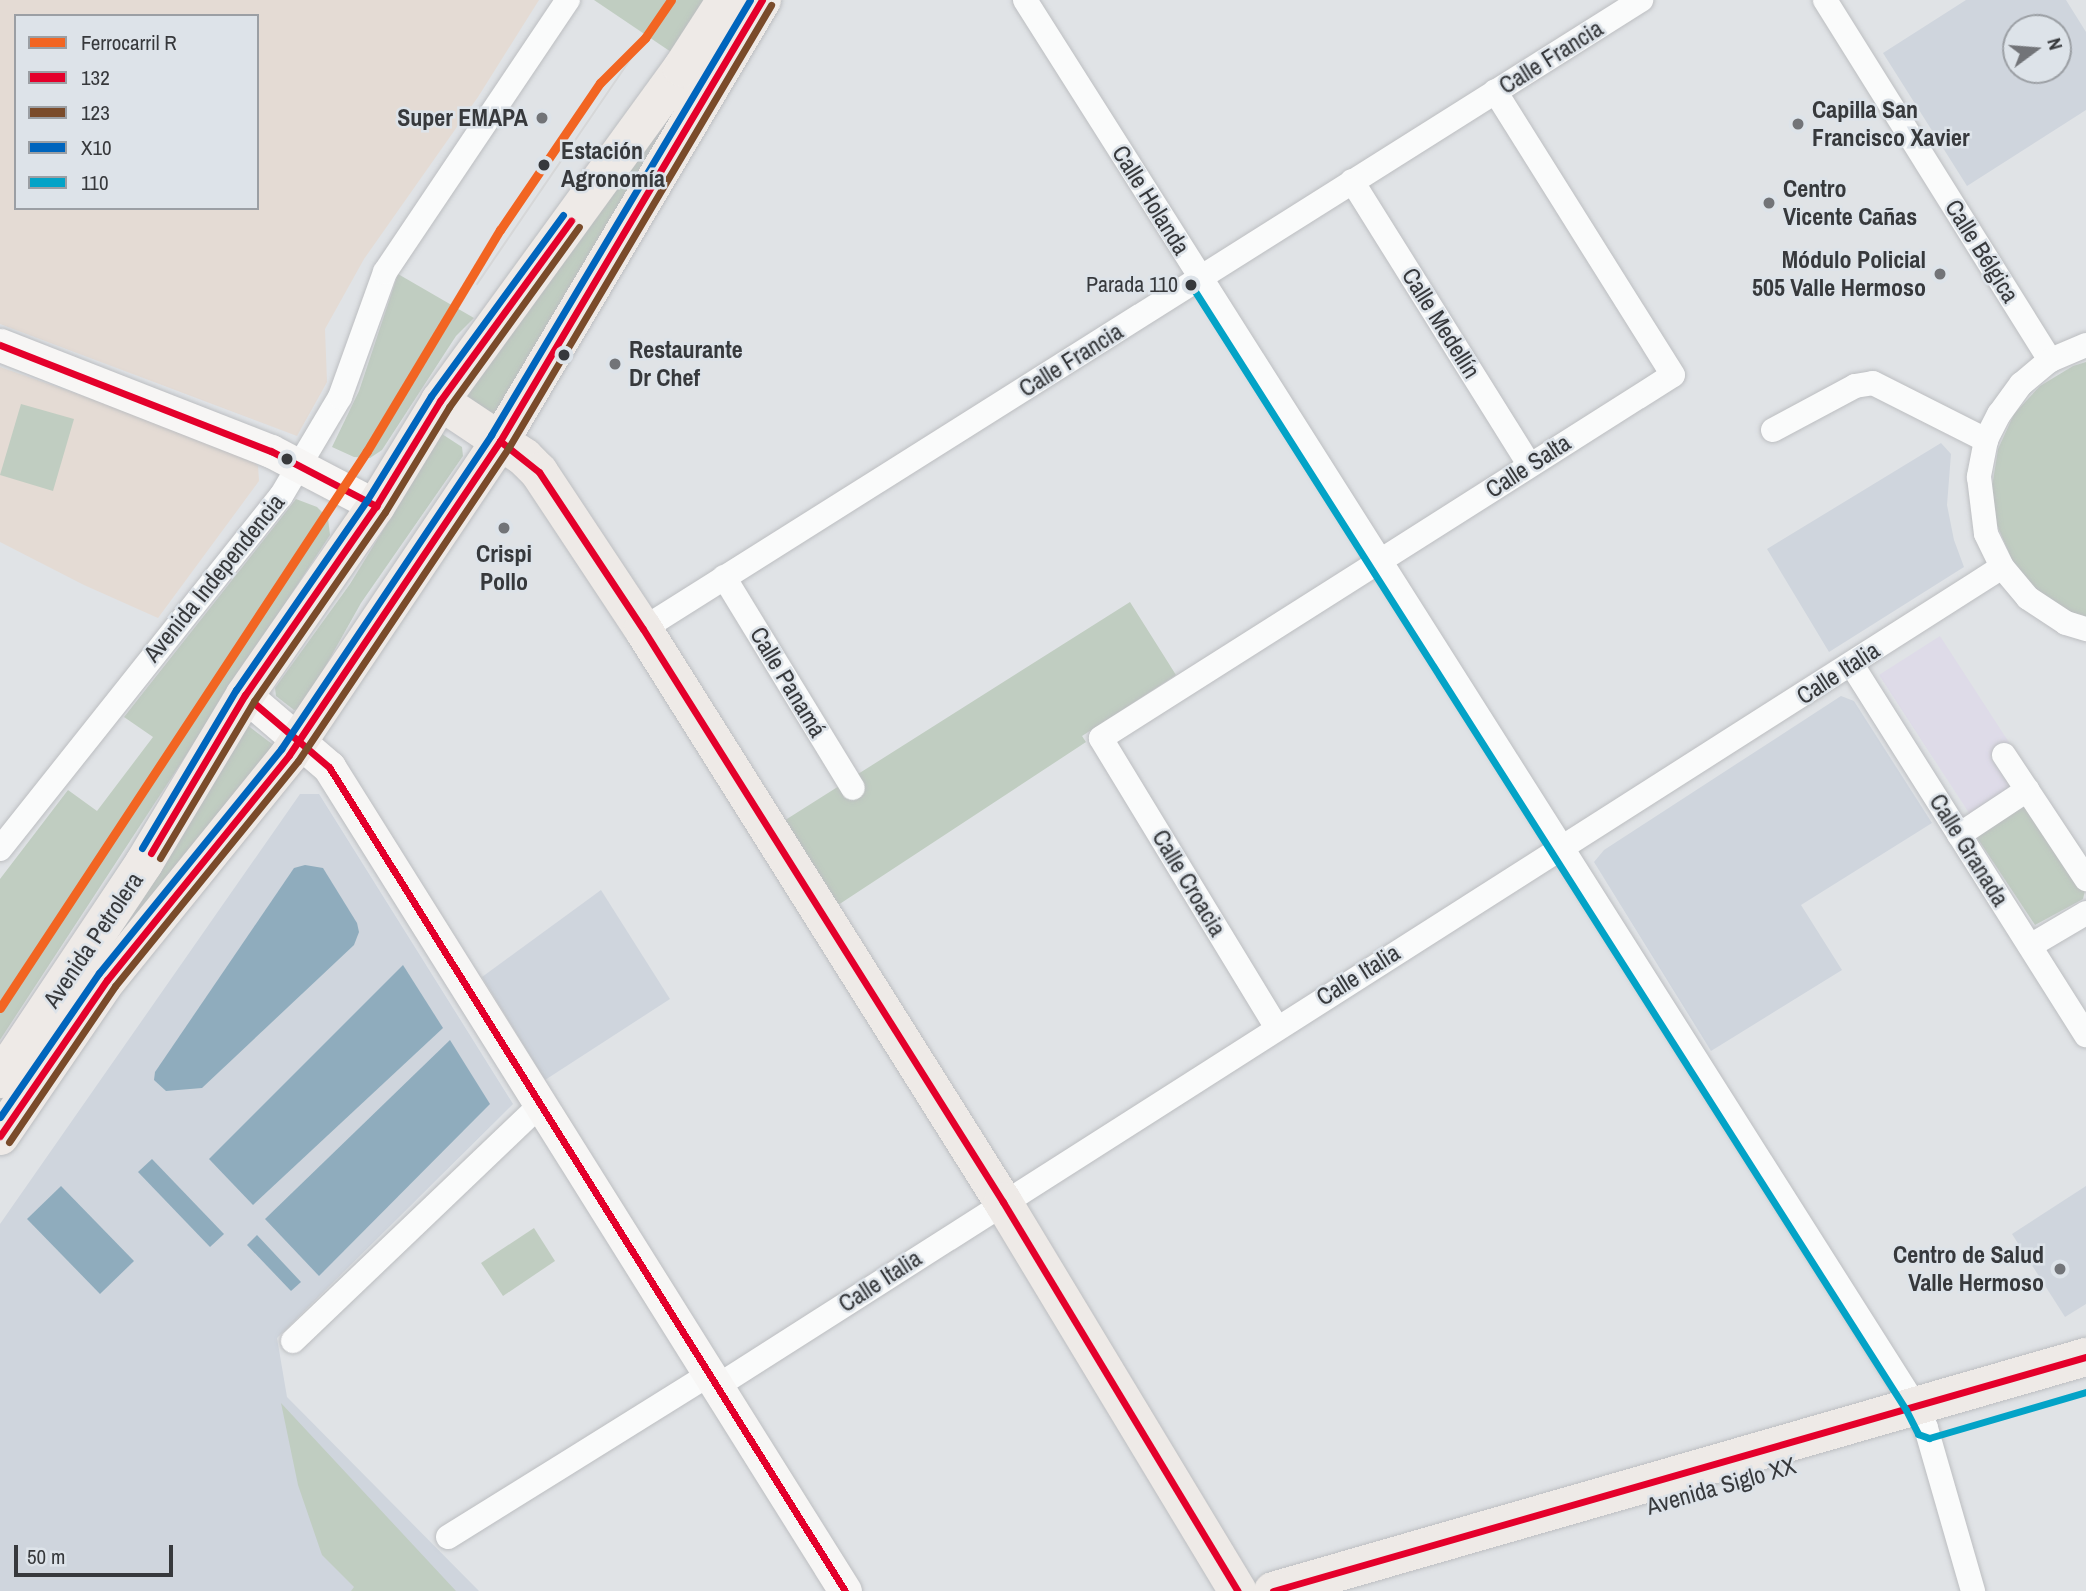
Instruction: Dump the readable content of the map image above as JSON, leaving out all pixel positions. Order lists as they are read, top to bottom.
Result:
{
  "streets": {
    "highway": ["Avenida Petrolera", "Avenida Siglo XX"],
    "street": [
      "Calle Francia",
      "Calle Holanda",
      "Calle Bélgica",
      "Calle Medellín",
      "Calle Salta",
      "Avenida Independencia",
      "Calle Italia",
      "Calle Panamá",
      "Calle Granada",
      "Calle Croacia"
    ]
  },
  "crossings": [
    ["Calle Francia", "Calle Holanda"],
    ["Calle Francia", "Calle Medellín"],
    ["Calle Francia", "Calle Salta"],
    ["Calle Francia", "Calle Panamá"],
    ["Calle Holanda", "Calle Salta"],
    ["Calle Holanda", "Calle Italia"],
    ["Calle Holanda", "Avenida Siglo XX"],
    ["Calle Medellín", "Calle Salta"],
    ["Calle Salta", "Calle Croacia"],
    ["Calle Italia", "Calle Granada"],
    ["Calle Italia", "Calle Croacia"]
  ],
  "places": [
    "Super EMAPA",
    "Capilla San Francisco Xavier",
    "Estación Agronomía",
    "Centro Vicente Cañas",
    "Módulo Policial 505 Valle Hermoso",
    "Parada 110",
    "Restaurante Dr Chef",
    "Crispi Pollo",
    "Centro de Salud Valle Hermoso"
  ],
  "lines": [
    "rail line R",
    "transit line 132",
    "transit line X10",
    "transit line 123",
    "transit line 110"
  ],
  "legend": [
    "Ferrocarril R",
    "132",
    "123",
    "X10",
    "110"
  ],
  "scale_bar": "50 m",
  "north": "right"
}
